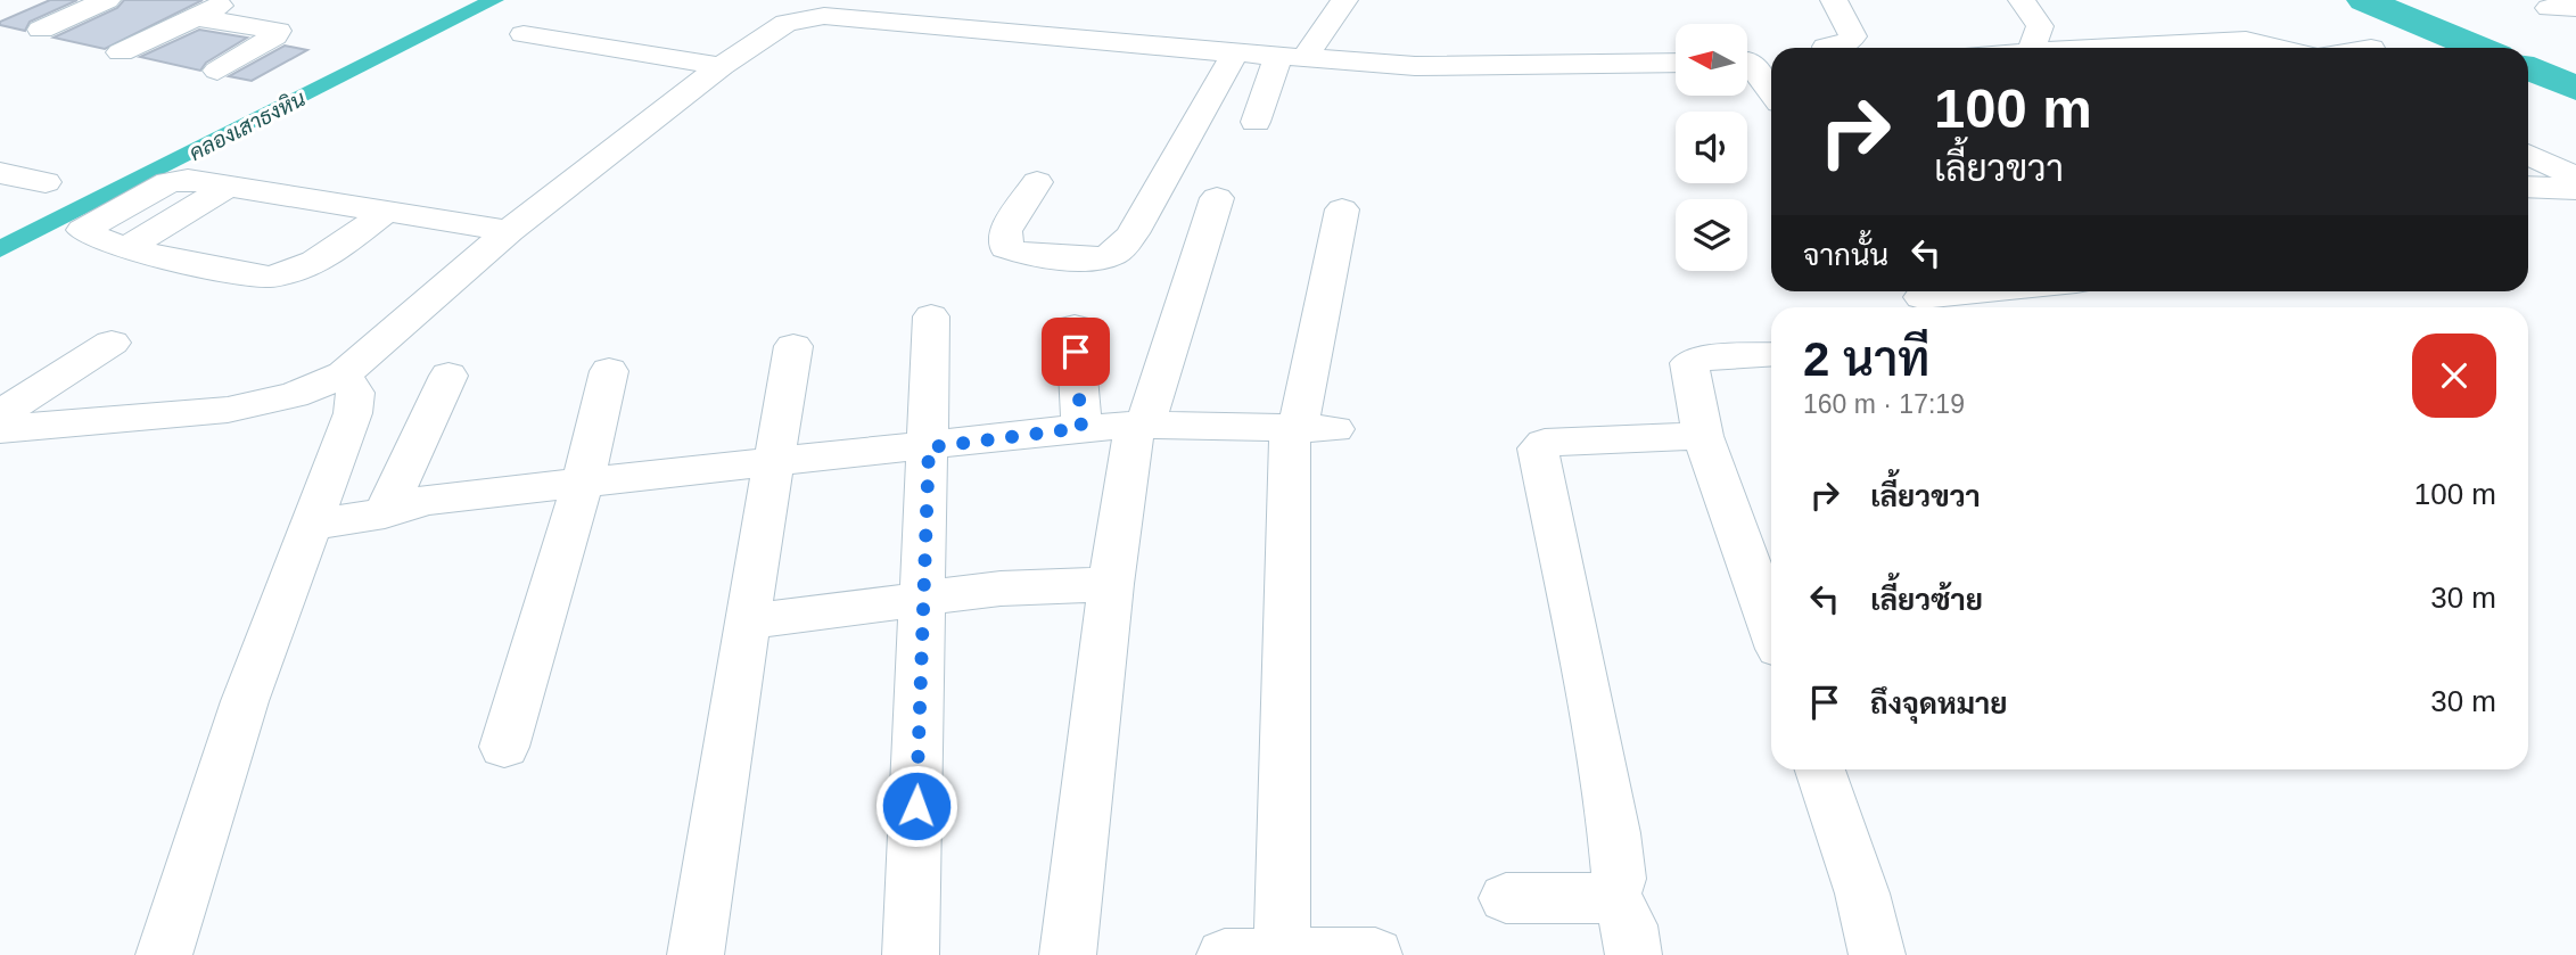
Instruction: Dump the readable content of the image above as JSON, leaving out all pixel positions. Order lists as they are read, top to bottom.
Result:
{
  "water": ["คลองเสาธงหิน"],
  "north": "left",
  "page": {
    "turn": ["100 m", "เลี้ยวขวา"],
    "then": "จากนั้น",
    "heading": ["2 นาที", "160 m · 17:19"],
    "list": [
      {
        "name": "เลี้ยวขวา",
        "value": "100 m"
      },
      {
        "name": "เลี้ยวซ้าย",
        "value": "30 m"
      },
      {
        "name": "ถึงจุดหมาย",
        "value": "30 m"
      }
    ]
  }
}
